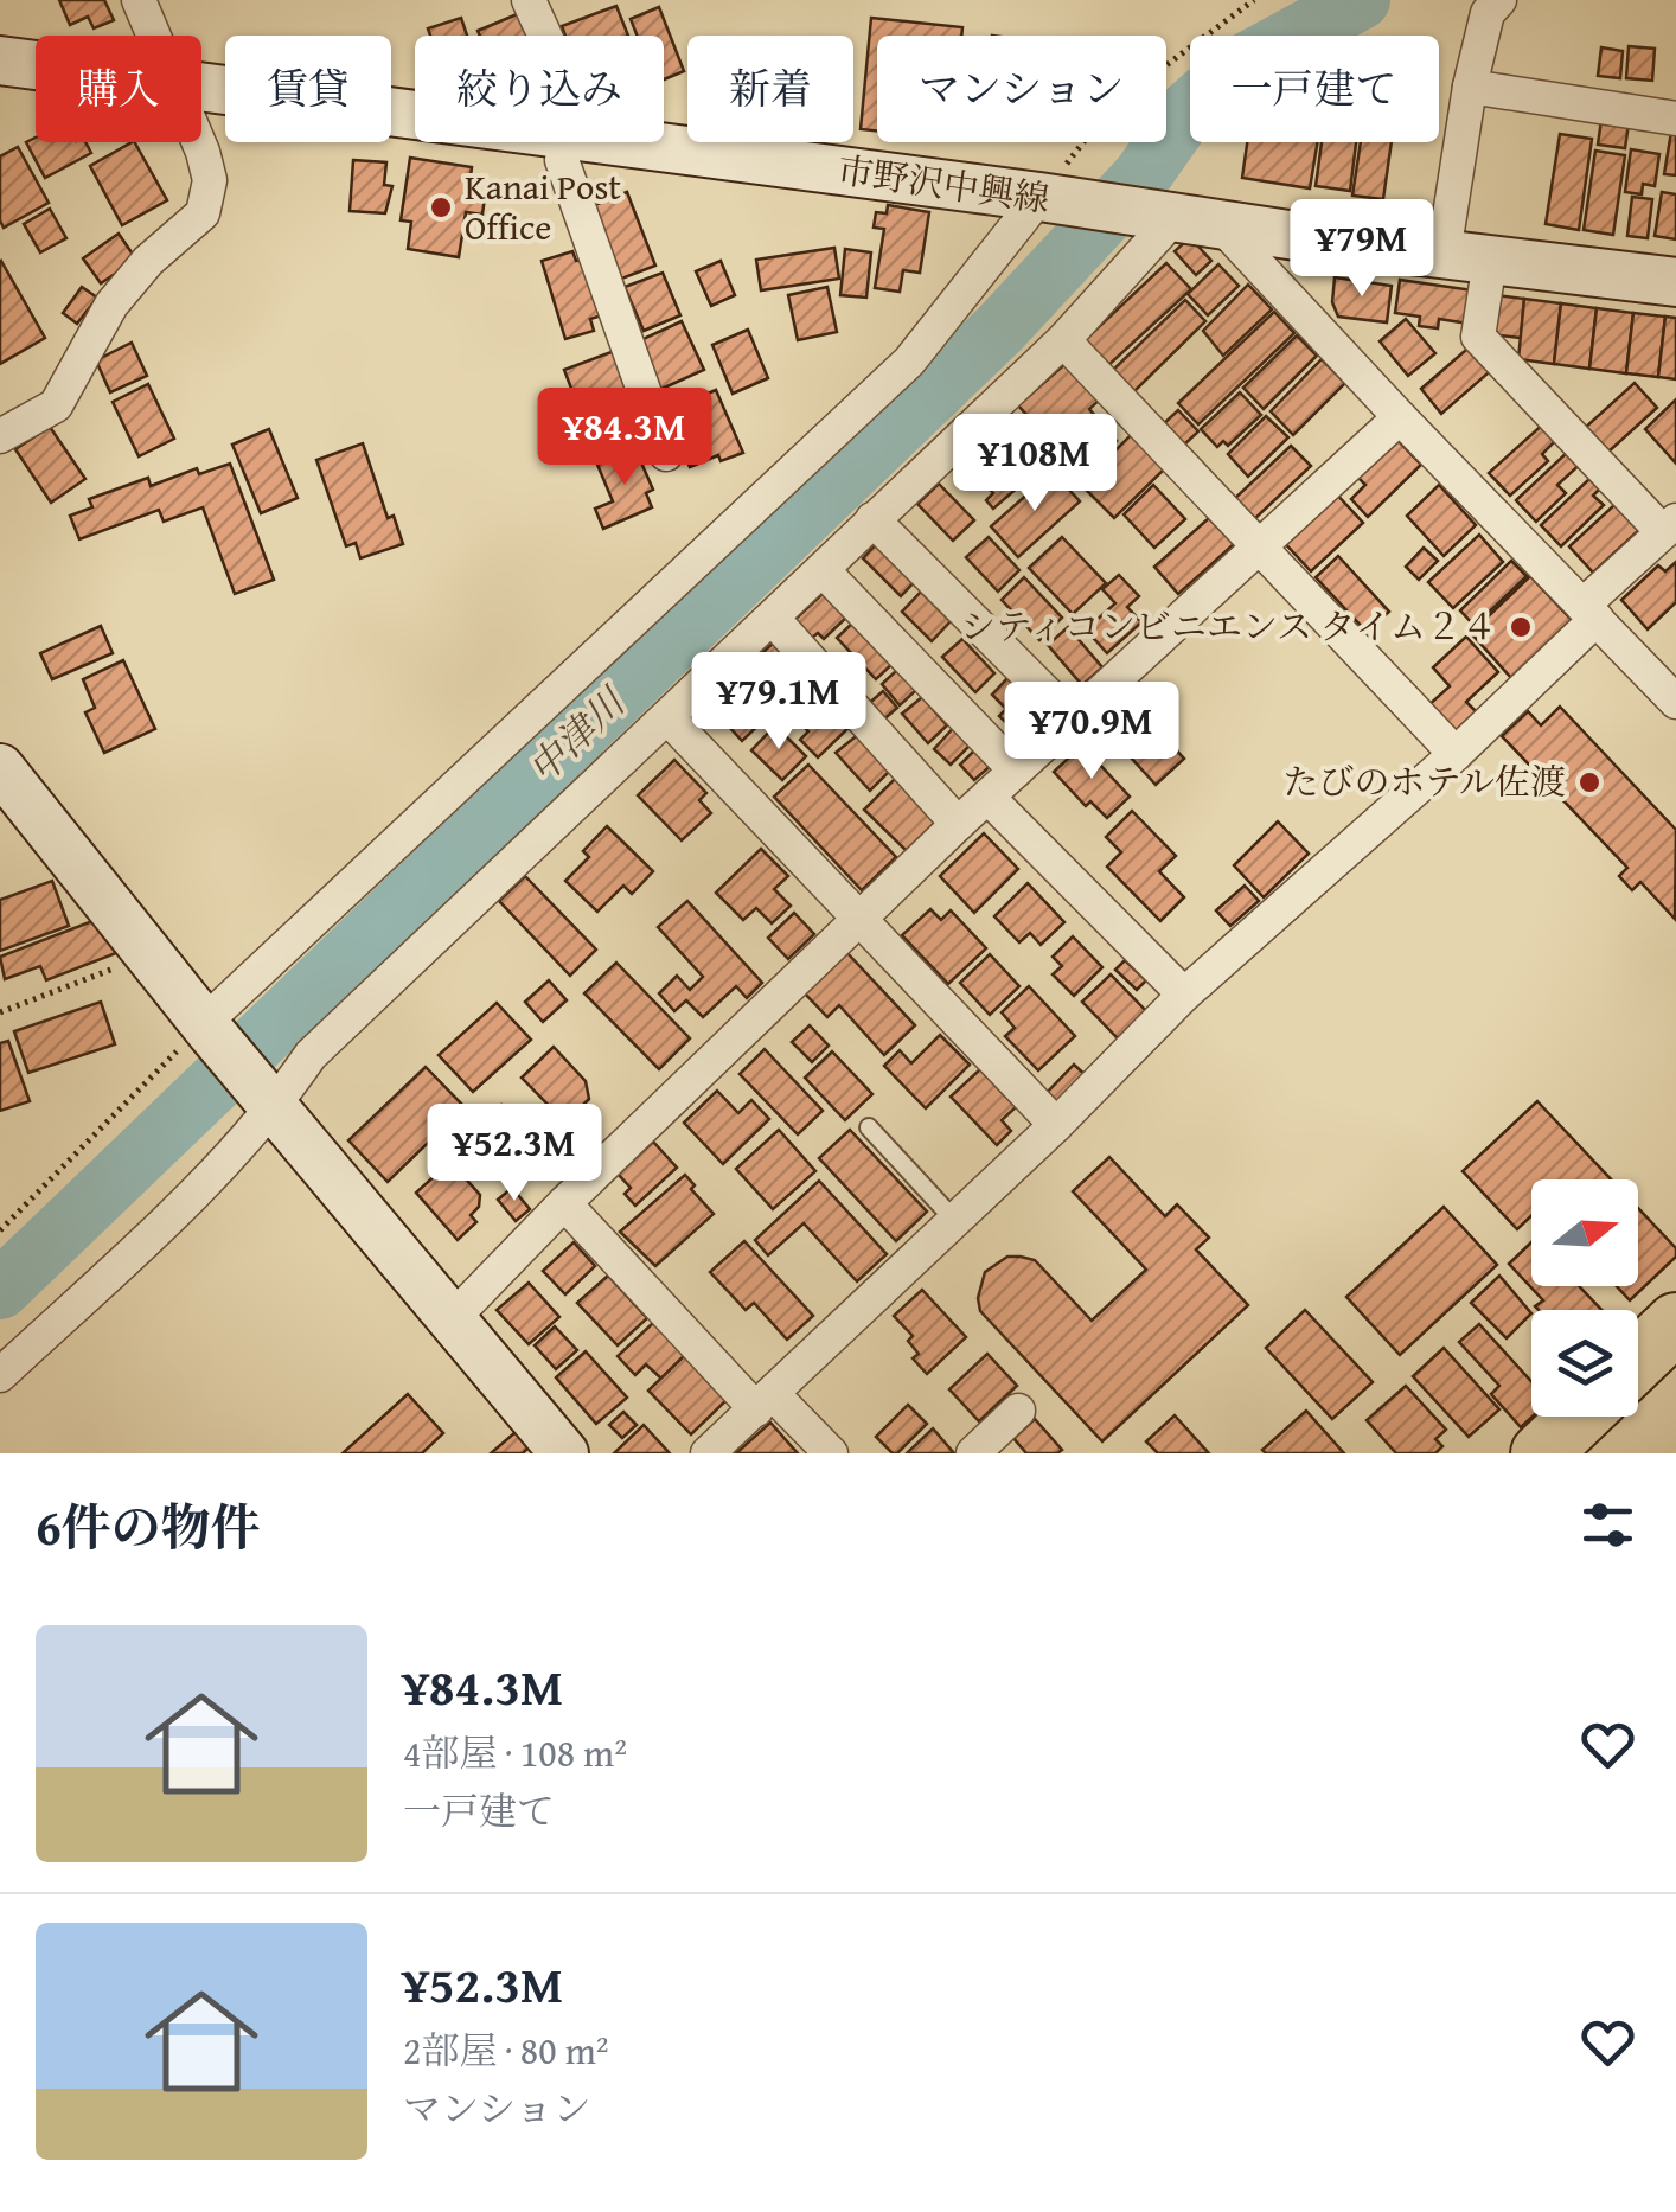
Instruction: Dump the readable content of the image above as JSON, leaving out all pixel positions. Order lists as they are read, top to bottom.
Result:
{
  "streets": {
    "main road": ["市野沢中興線"]
  },
  "water": ["中津川"],
  "places": ["Kanai Post Office", "シティコンビニエンス タイム２４", "たびのホテル佐渡"],
  "north": "right",
  "page": {
    "chip": [
      "購入",
      "賃貸",
      "絞り込み",
      "新着",
      "マンション",
      "一戸建て"
    ],
    "price": [
      "¥79M",
      "¥84.3M",
      "¥108M",
      "¥79.1M",
      "¥70.9M",
      "¥52.3M"
    ],
    "heading": "6件の物件",
    "list": [
      {
        "name": "¥84.3M",
        "note": "4部屋 · 108 m² · 一戸建て"
      },
      {
        "name": "¥52.3M",
        "note": "2部屋 · 80 m² · マンション"
      }
    ]
  }
}
